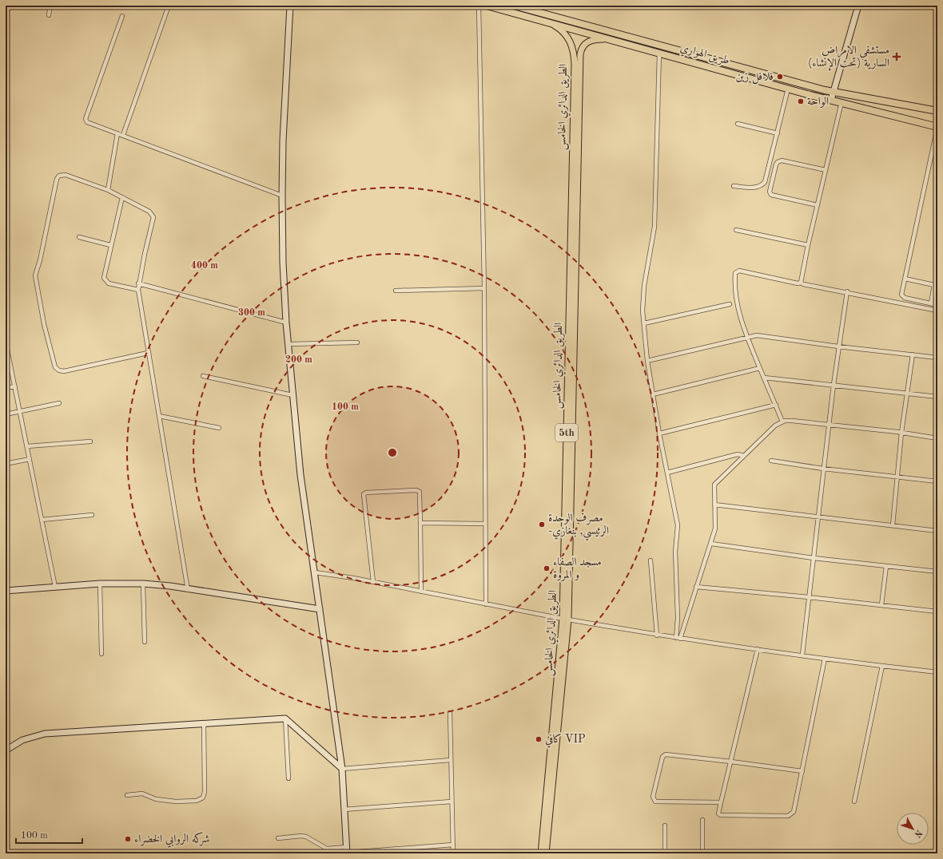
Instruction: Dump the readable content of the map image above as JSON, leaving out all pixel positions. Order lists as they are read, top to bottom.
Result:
{
  "streets": {
    "highway": ["طريق الهواري"],
    "main road": ["الطريق الدائري الخامس", "5th"]
  },
  "crossings": [
    ["طريق الهواري", "الطريق الدائري الخامس"]
  ],
  "places": {
    "health": ["مستشفي الامراض السارية (تحت الإنشاء)"],
    "other": [
      "فلافل زين",
      "الواحة",
      "مصرف الوحدة -الرئيسي, بنغازي",
      "مسجد الصفاء و المروة",
      "كافي VIP",
      "شركه الروابي الخضراء"
    ]
  },
  "scale_bar": "100 m",
  "north": "bottom right",
  "rings": [
    "400 m",
    "300 m",
    "200 m",
    "100 m"
  ]
}
